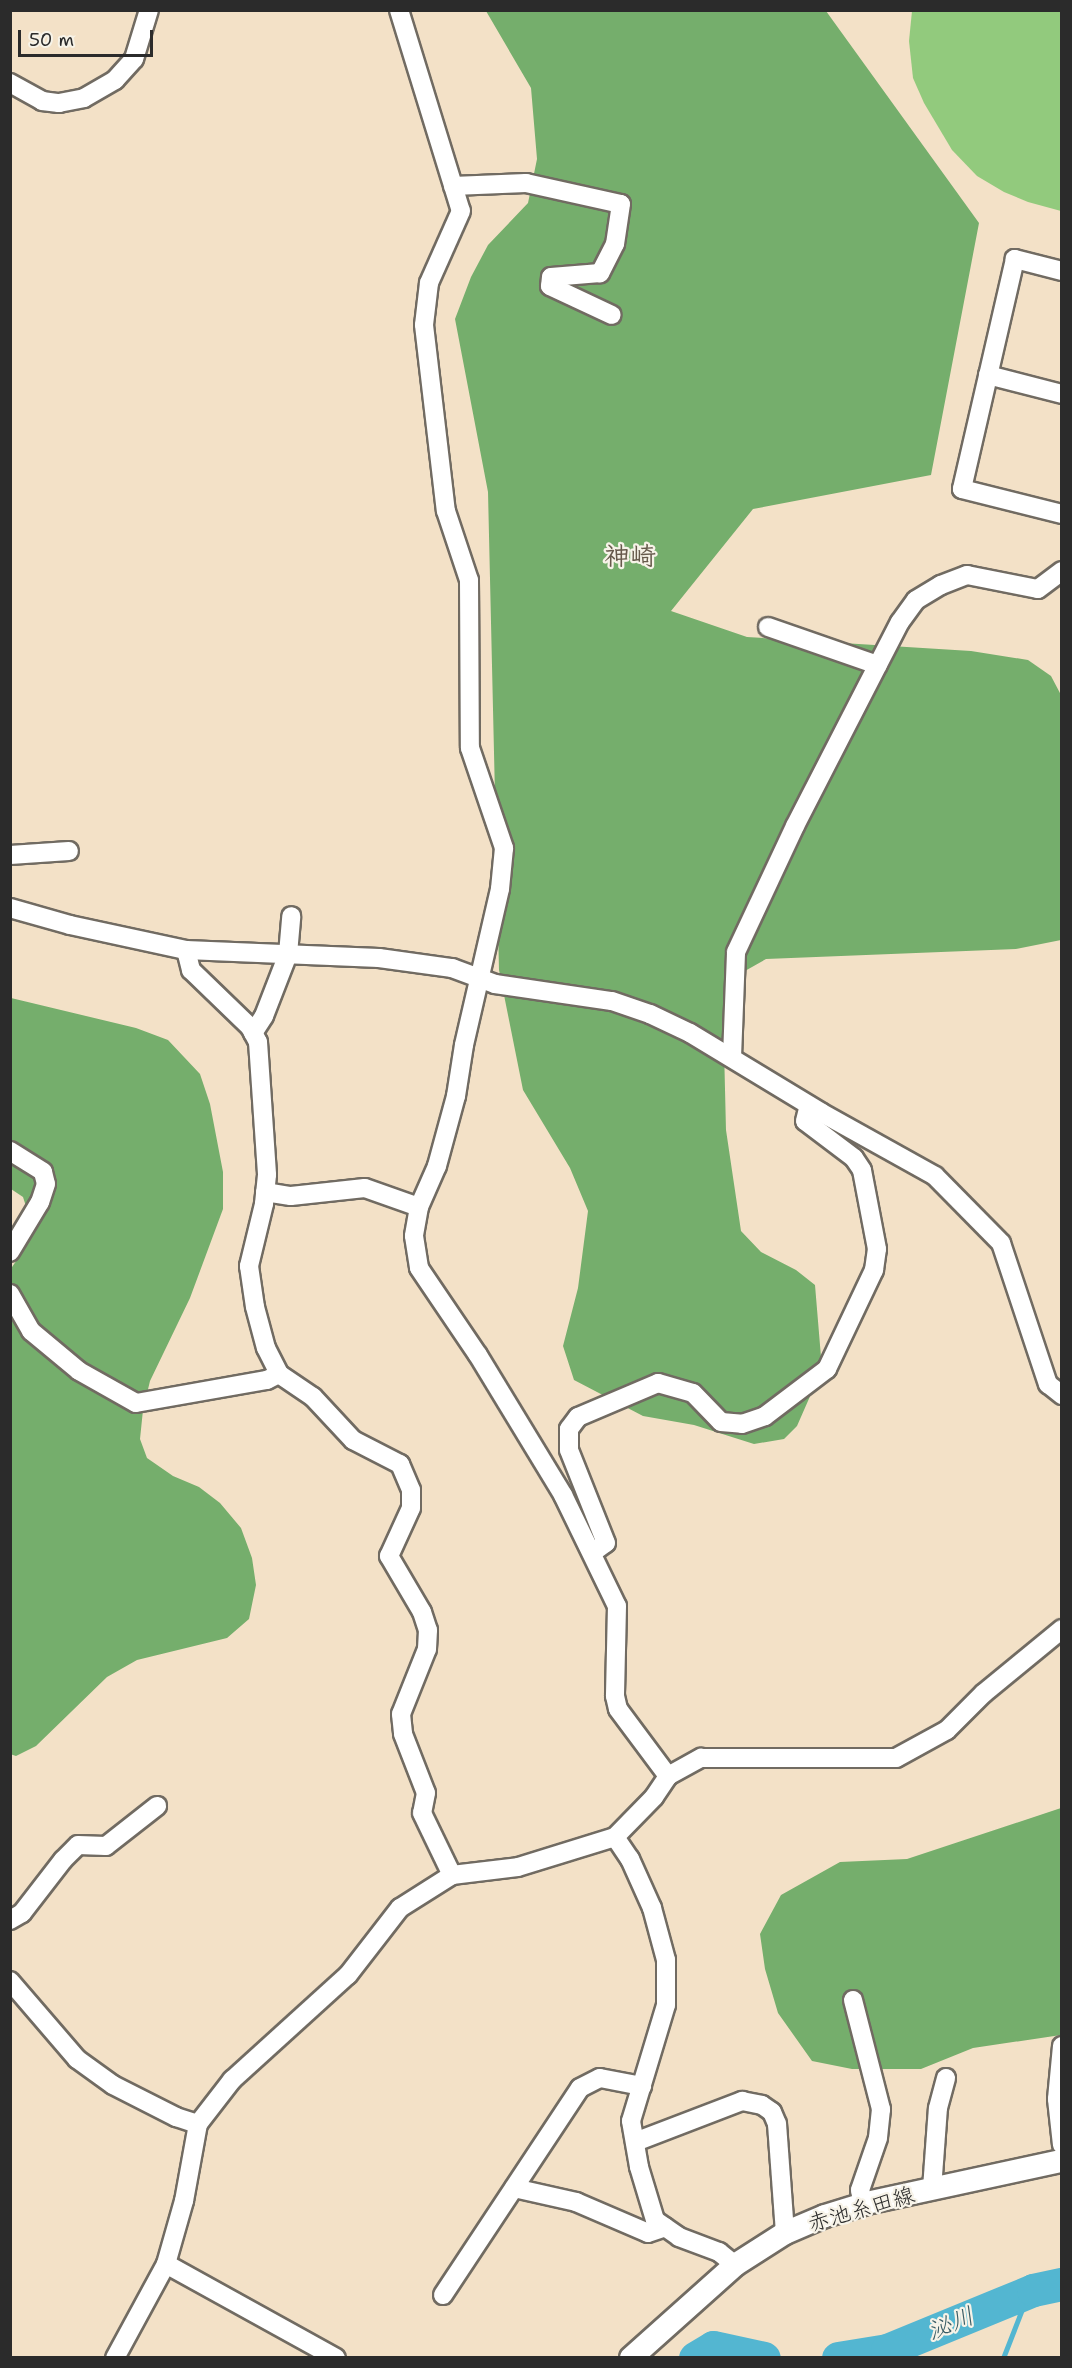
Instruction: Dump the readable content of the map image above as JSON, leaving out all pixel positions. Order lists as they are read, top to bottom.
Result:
{
  "streets": {
    "main road": ["赤池糸田線"]
  },
  "districts": ["神崎"],
  "water": ["泌川"],
  "scale_bar": "50 m"
}
